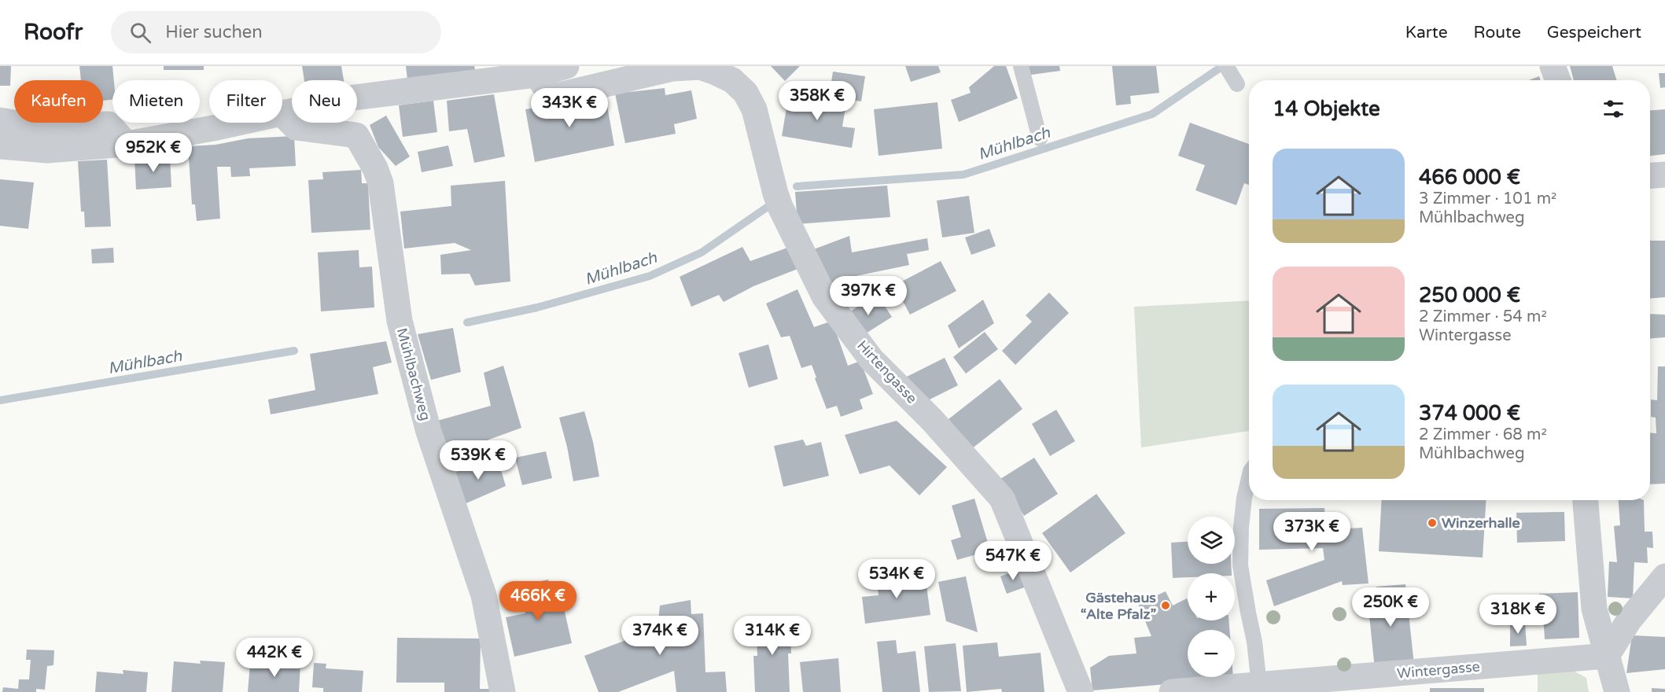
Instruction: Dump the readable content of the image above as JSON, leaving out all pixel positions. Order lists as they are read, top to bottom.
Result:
{
  "streets": {
    "street": ["Hirtengasse", "Mühlbachweg", "Wintergasse"]
  },
  "water": ["Mühlbach"],
  "places": ["Winzerhalle", "Gästehaus “Alte Pfalz”"],
  "page": {
    "header": "Roofr",
    "search": "Hier suchen",
    "nav": ["Karte", "Route", "Gespeichert"],
    "chip": [
      "Kaufen",
      "Mieten",
      "Filter",
      "Neu"
    ],
    "heading": "14 Objekte",
    "price": [
      "358K €",
      "343K €",
      "952K €",
      "397K €",
      "539K €",
      "373K €",
      "547K €",
      "534K €",
      "466K €",
      "250K €",
      "318K €",
      "374K €",
      "314K €",
      "442K €"
    ],
    "list": [
      {
        "name": "466 000 €",
        "note": "3 Zimmer · 101 m² · Mühlbachweg"
      },
      {
        "name": "250 000 €",
        "note": "2 Zimmer · 54 m² · Wintergasse"
      },
      {
        "name": "374 000 €",
        "note": "2 Zimmer · 68 m² · Mühlbachweg"
      }
    ],
    "map_buttons": ["+", "−"]
  }
}
